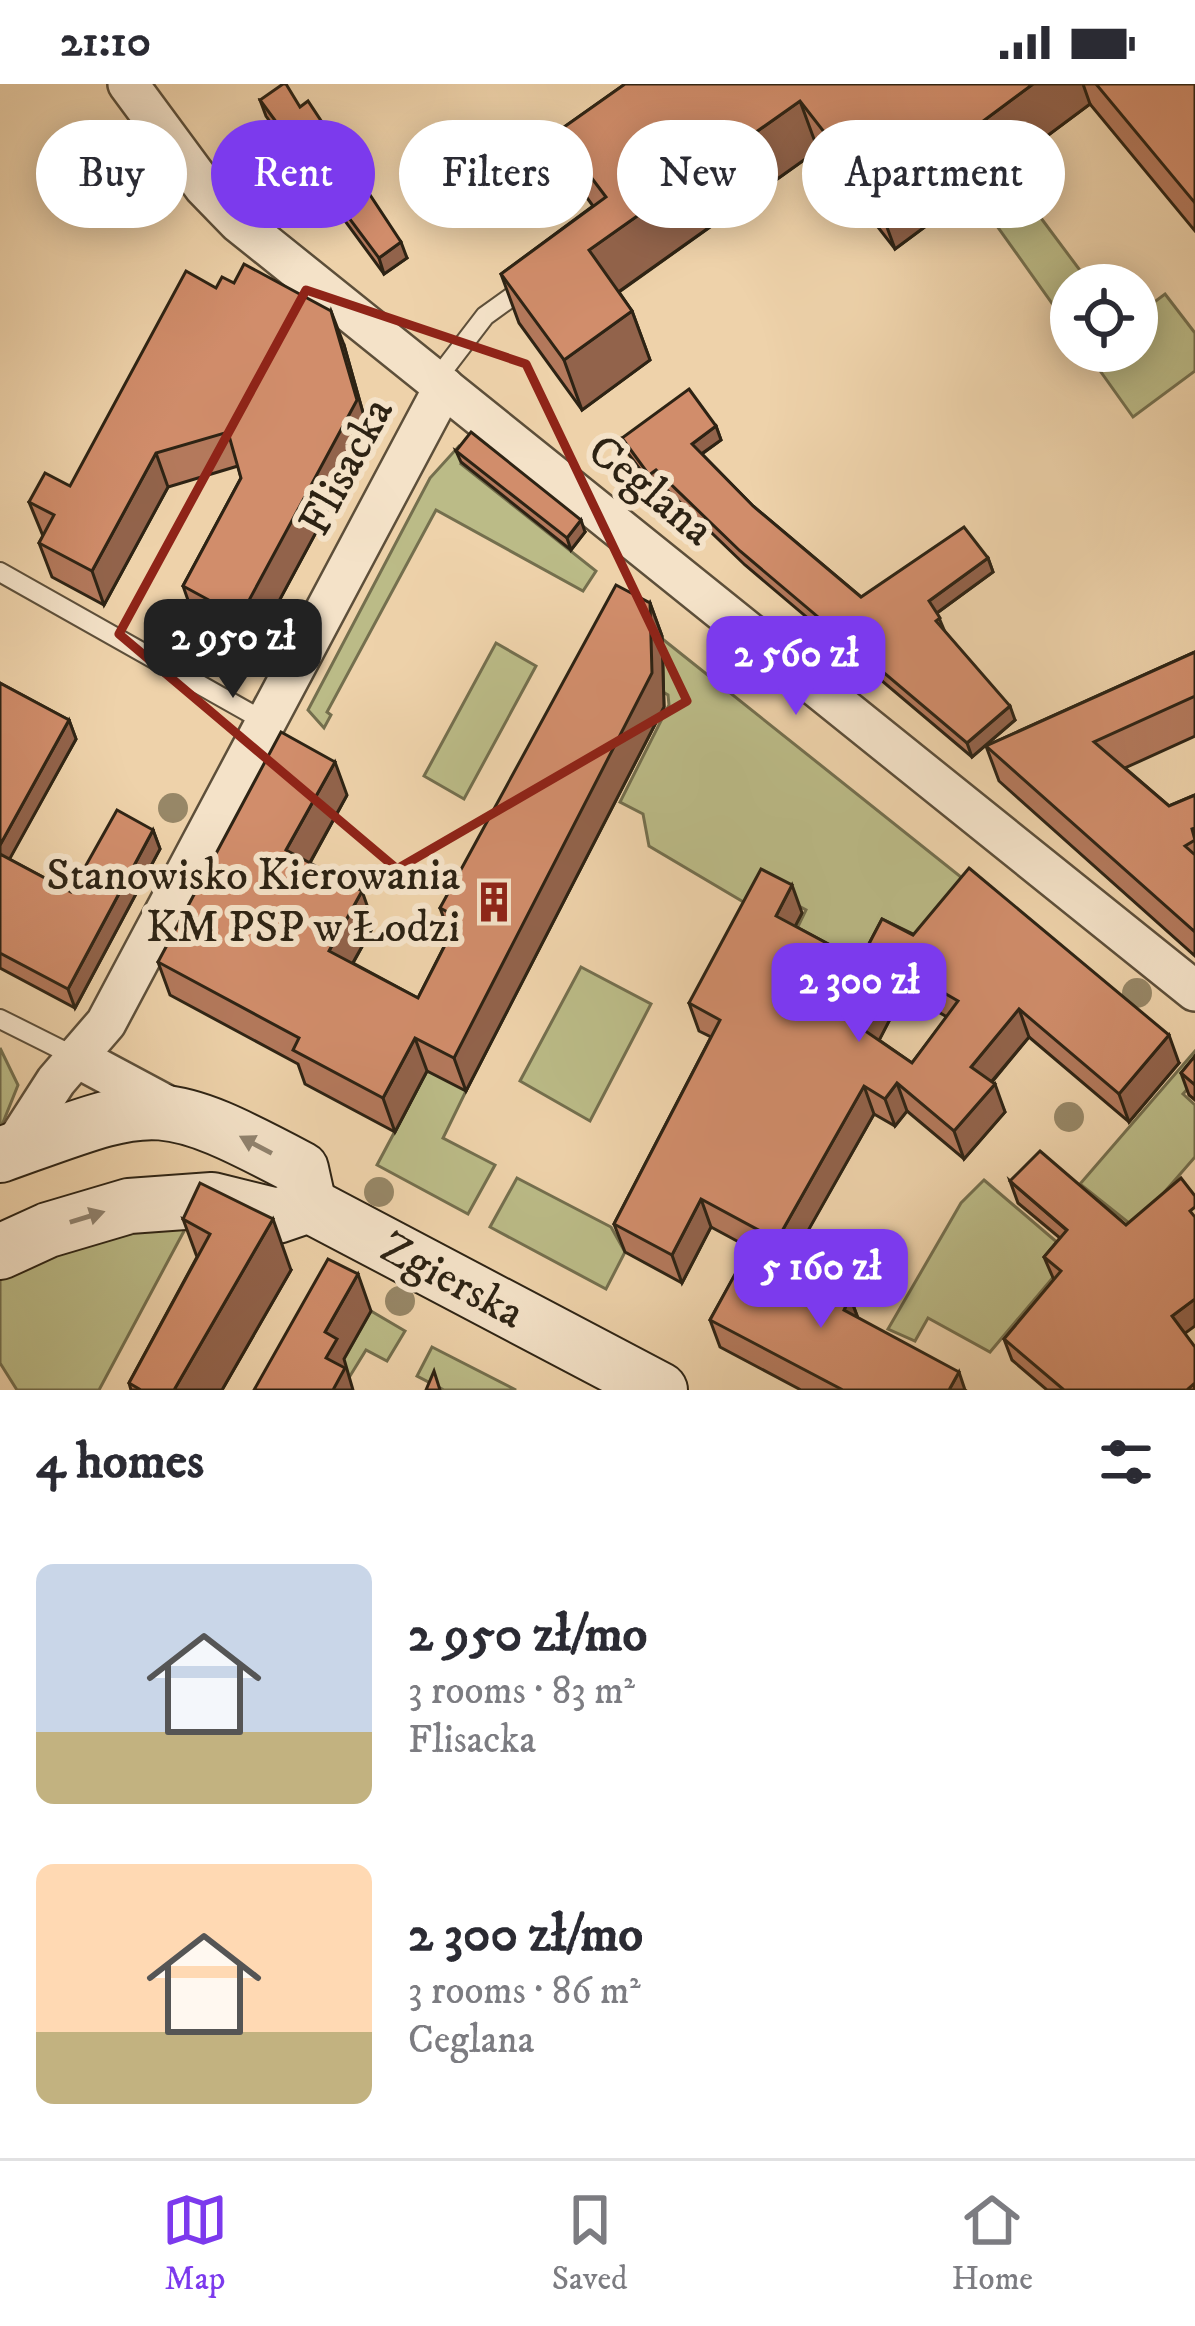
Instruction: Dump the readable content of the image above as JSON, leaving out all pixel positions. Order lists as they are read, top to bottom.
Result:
{
  "streets": {
    "street": ["Flisacka", "Ceglana", "Zgierska"]
  },
  "crossings": [
    ["Flisacka", "Ceglana"]
  ],
  "places": {
    "building": ["Stanowisko Kierowania KM PSP w Łodzi"]
  },
  "page": {
    "status": "21:10",
    "chip": [
      "Buy",
      "Rent",
      "Filters",
      "New",
      "Apartment"
    ],
    "price": [
      "2 950 zł",
      "2 560 zł",
      "2 300 zł",
      "5 160 zł"
    ],
    "heading": "4 homes",
    "list": [
      {
        "name": "2 950 zł/mo",
        "note": "3 rooms · 83 m² · Flisacka"
      },
      {
        "name": "2 300 zł/mo",
        "note": "3 rooms · 86 m² · Ceglana"
      }
    ],
    "tabs": ["Map", "Saved", "Home"]
  }
}
